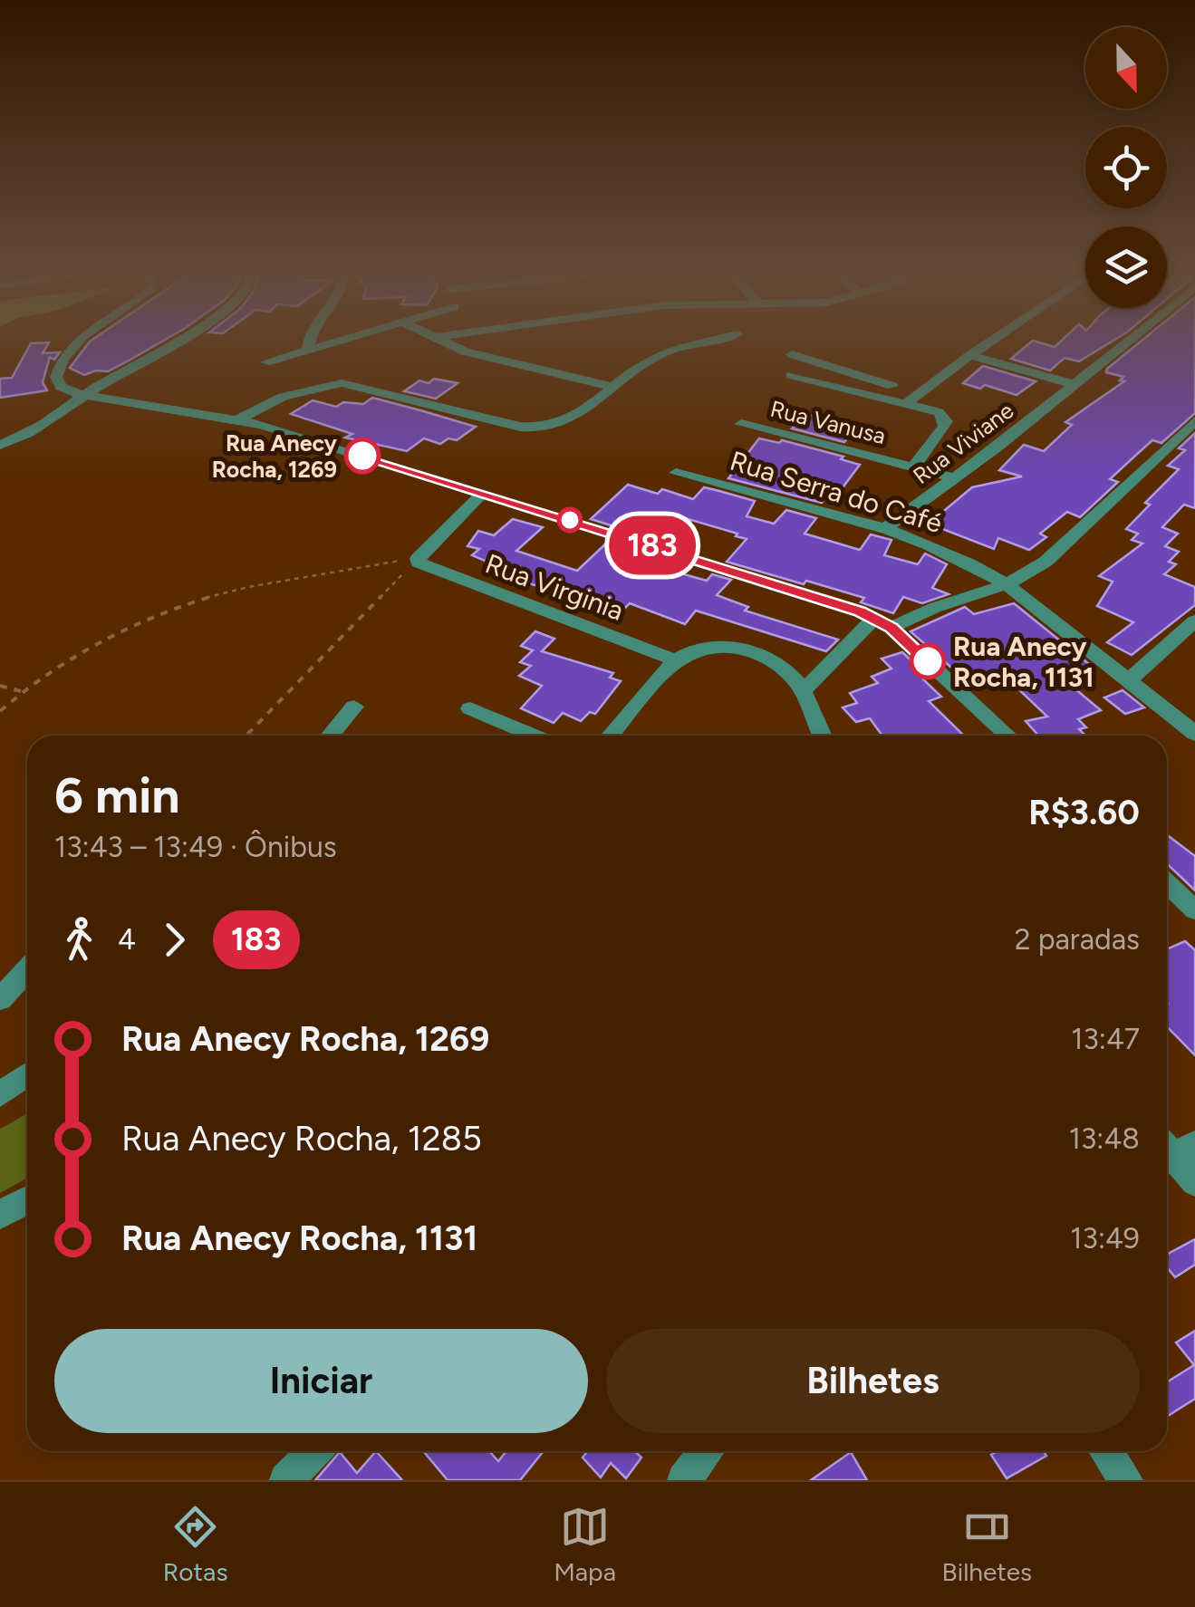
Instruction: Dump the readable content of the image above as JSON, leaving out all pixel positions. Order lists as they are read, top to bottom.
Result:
{
  "streets": {
    "street": [
      "Rua Vanusa",
      "Rua Viviane",
      "Rua Serra do Café",
      "Rua Virginia"
    ]
  },
  "crossings": [
    ["Rua Vanusa", "Rua Viviane"],
    ["Rua Viviane", "Rua Serra do Café"]
  ],
  "places": ["Rua Anecy Rocha, 1269", "Rua Anecy Rocha, 1131"],
  "lines": ["bus line 183"],
  "north": "bottom",
  "page": {
    "on_map": "183",
    "heading": ["6 min", "13:43 – 13:49 · Ônibus", "R$3.60"],
    "legs": ["4", "183", "2 paradas"],
    "list": [
      {
        "name": "Rua Anecy Rocha, 1269",
        "value": "13:47"
      },
      {
        "name": "Rua Anecy Rocha, 1285",
        "value": "13:48"
      },
      {
        "name": "Rua Anecy Rocha, 1131",
        "value": "13:49"
      }
    ],
    "buttons": ["Iniciar", "Bilhetes"],
    "tabs": ["Rotas", "Mapa", "Bilhetes"]
  }
}
